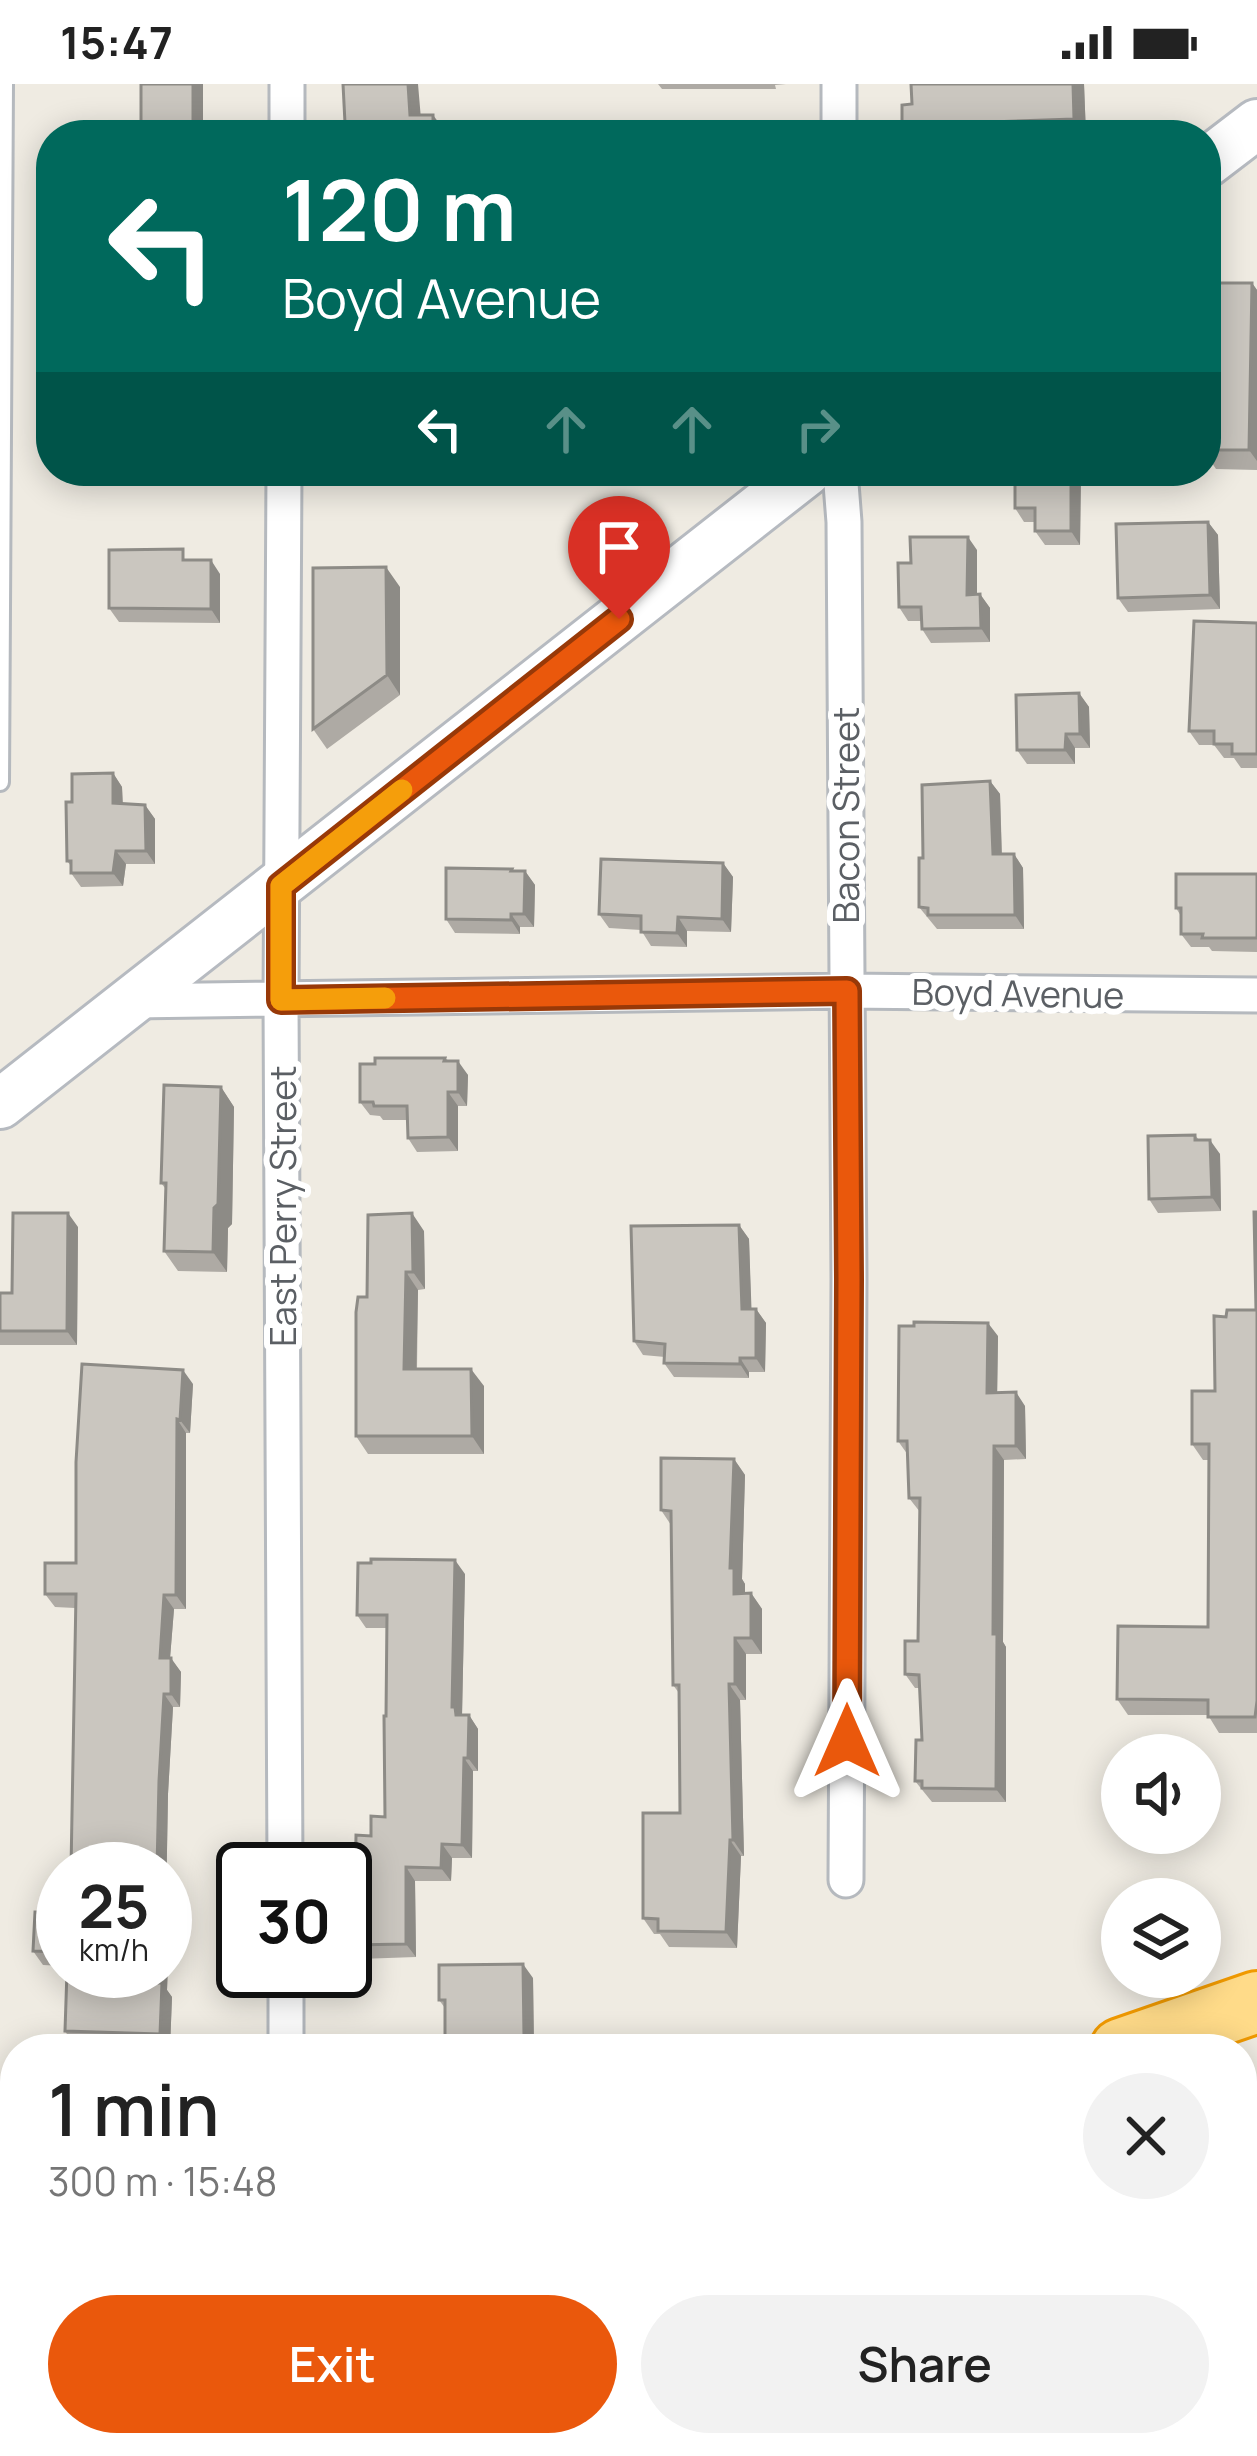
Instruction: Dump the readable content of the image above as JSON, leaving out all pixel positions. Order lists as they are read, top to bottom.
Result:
{
  "streets": {
    "street": ["Bacon Street", "Boyd Avenue", "East Perry Street"]
  },
  "crossings": [
    ["Bacon Street", "Boyd Avenue"],
    ["Boyd Avenue", "East Perry Street"]
  ],
  "page": {
    "status": "15:47",
    "turn": ["120 m", "Boyd Avenue"],
    "speed": "25 km/h",
    "limit": "30",
    "heading": ["1 min", "300 m · 15:48"],
    "buttons": ["Exit", "Share"]
  }
}
